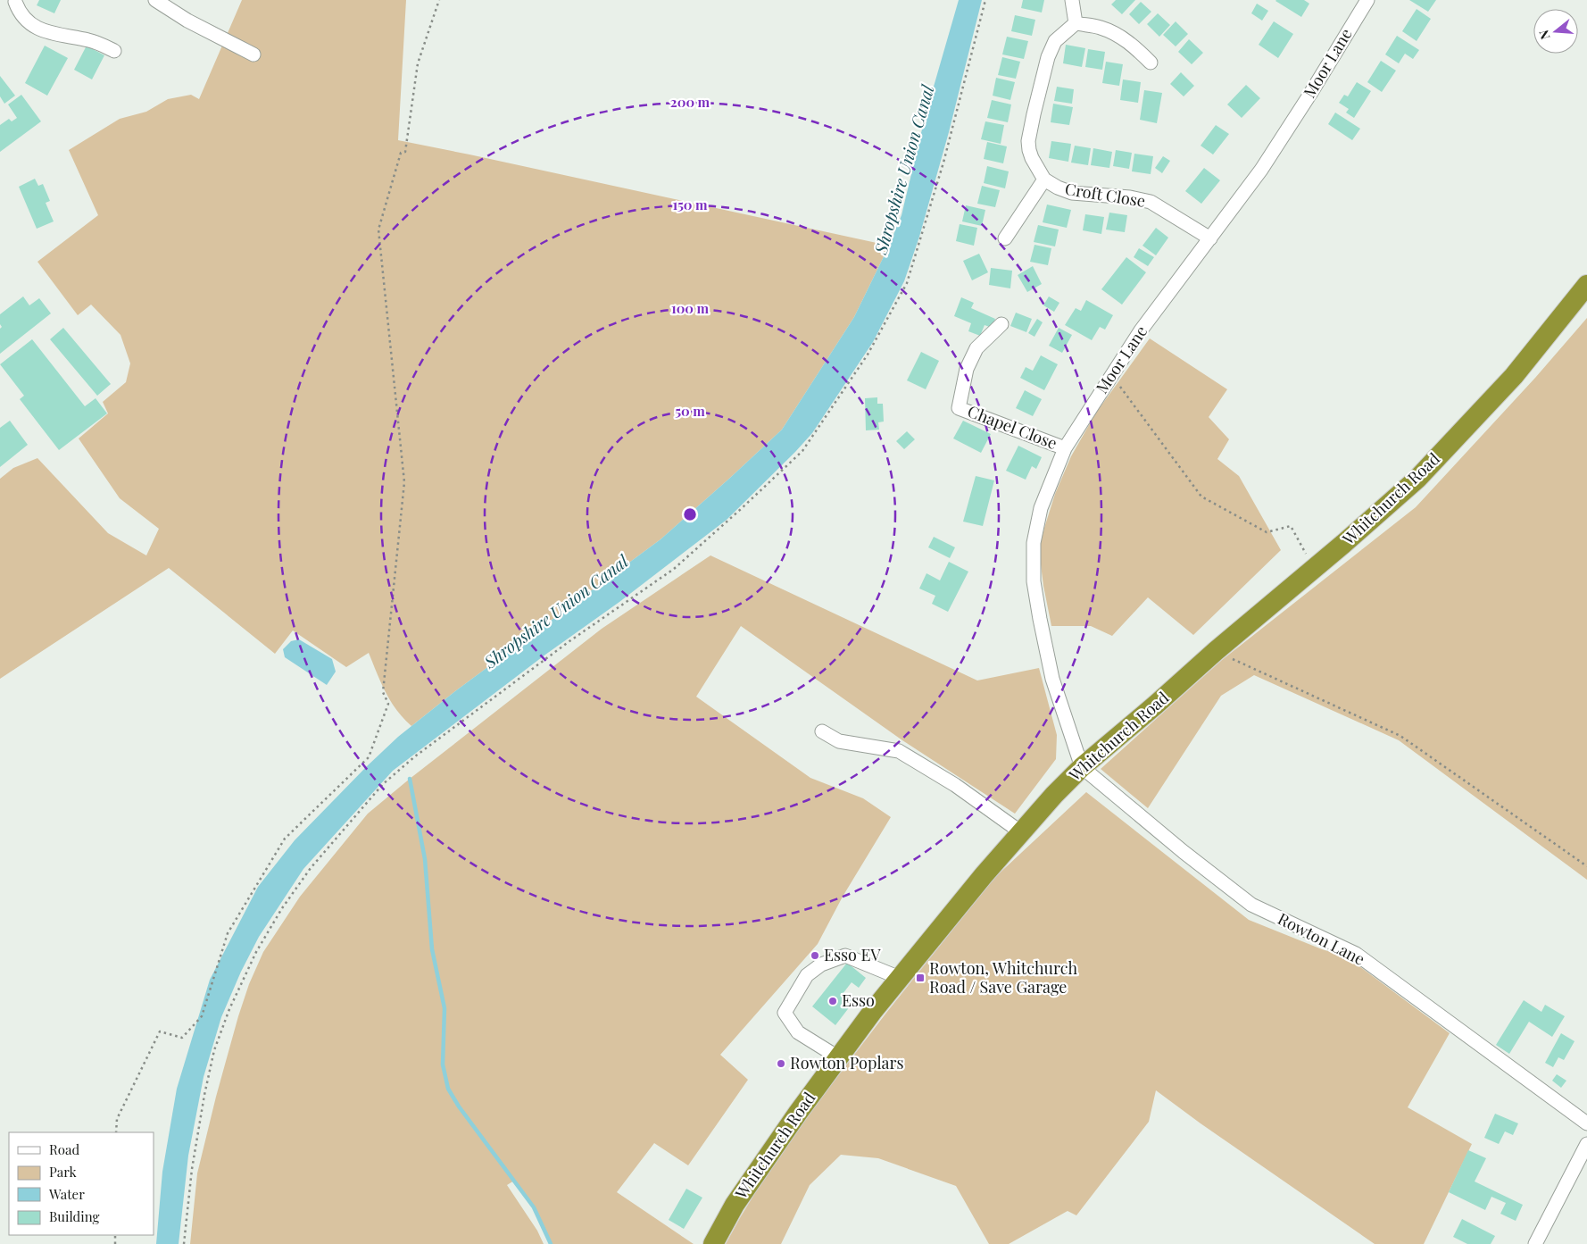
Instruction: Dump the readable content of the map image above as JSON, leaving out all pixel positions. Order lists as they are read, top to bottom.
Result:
{
  "streets": {
    "highway": ["Whitchurch Road"],
    "street": [
      "Moor Lane",
      "Croft Close",
      "Chapel Close",
      "Rowton Lane"
    ]
  },
  "crossings": [
    ["Moor Lane", "Croft Close"],
    ["Moor Lane", "Chapel Close"],
    ["Moor Lane", "Whitchurch Road"],
    ["Moor Lane", "Rowton Lane"],
    ["Whitchurch Road", "Rowton Lane"]
  ],
  "water": ["Shropshire Union Canal"],
  "places": {
    "other": ["Esso EV", "Esso", "Rowton Poplars"],
    "transit": ["Rowton, Whitchurch Road / Save Garage"]
  },
  "legend": [
    "Road",
    "Park",
    "Water",
    "Building"
  ],
  "north": "left",
  "rings": [
    "200 m",
    "150 m",
    "100 m",
    "50 m"
  ]
}
